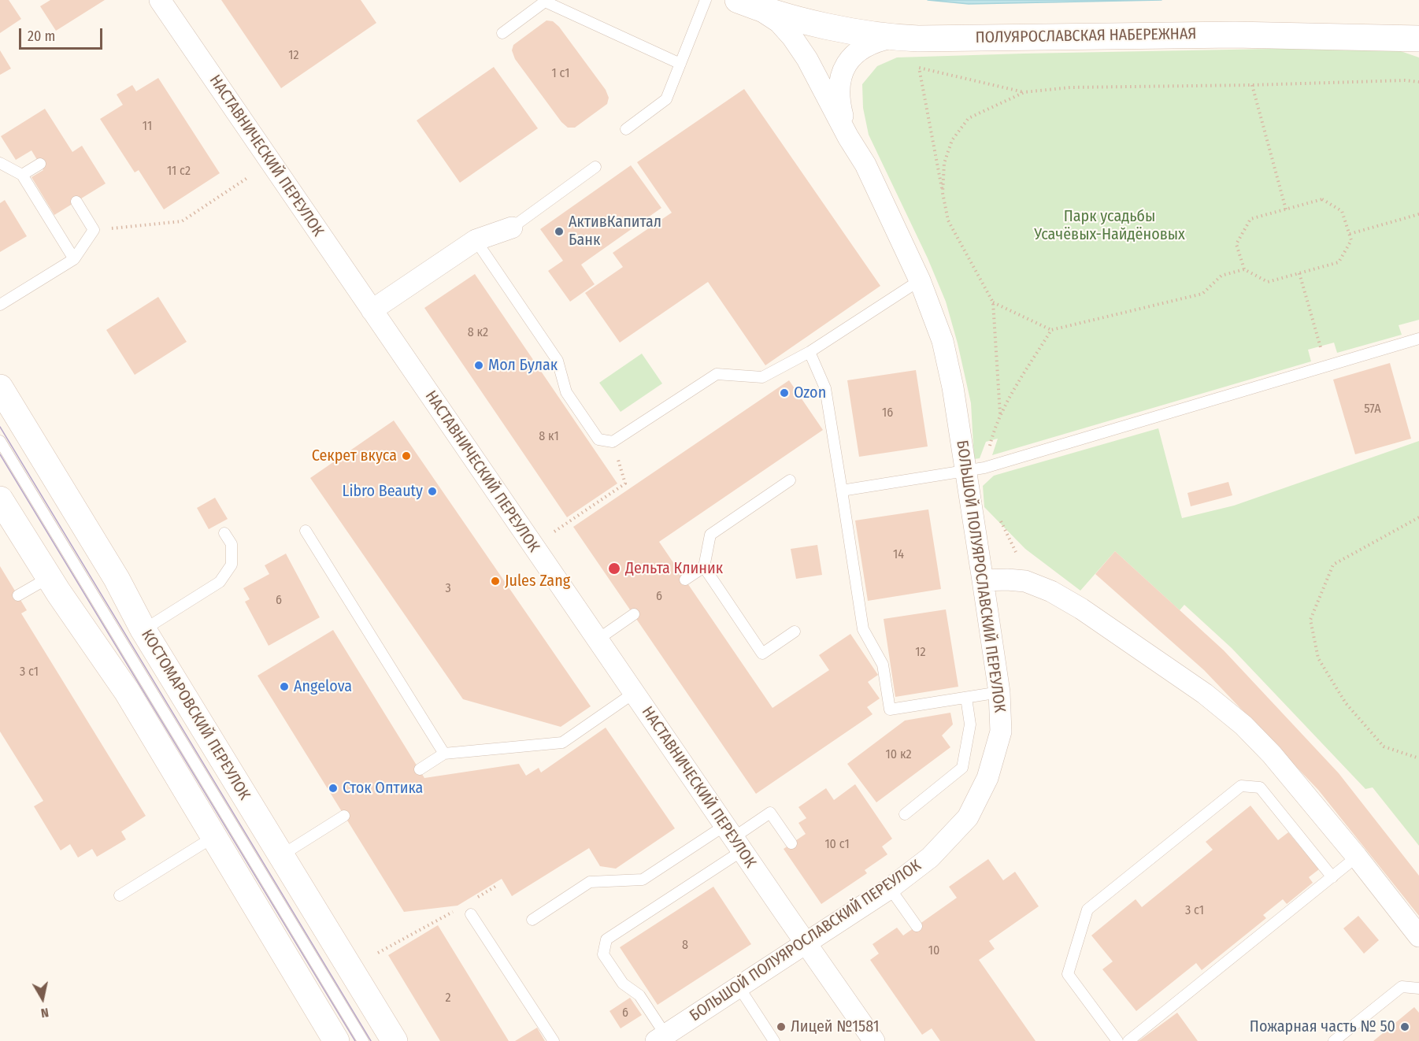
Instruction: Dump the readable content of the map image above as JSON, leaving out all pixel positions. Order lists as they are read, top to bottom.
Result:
{
  "streets": {
    "main road": ["ПОЛУЯРОСЛАВСКАЯ НАБЕРЕЖНАЯ", "КОСТОМАРОВСКИЙ ПЕРЕУЛОК"],
    "street": ["НАСТАВНИЧЕСКИЙ ПЕРЕУЛОК", "БОЛЬШОЙ ПОЛУЯРОСЛАВСКИЙ ПЕРЕУЛОК"]
  },
  "crossings": [
    ["НАСТАВНИЧЕСКИЙ ПЕРЕУЛОК", "БОЛЬШОЙ ПОЛУЯРОСЛАВСКИЙ ПЕРЕУЛОК"]
  ],
  "parks": ["Парк усадьбы Усачёвых-Найдёновых"],
  "places": [
    "АктивКапитал Банк",
    "Мол Булак",
    "Ozon",
    "Секрет вкуса",
    "Libro Beauty",
    "Дельта Клиник",
    "Jules Zang",
    "Angelova",
    "Сток Оптика",
    "Лицей №1581",
    "Пожарная часть № 50"
  ],
  "house_numbers": [
    "12",
    "1 с1",
    "11",
    "11 с2",
    "8 к2",
    "57А",
    "16",
    "8 к1",
    "14",
    "3",
    "6",
    "6",
    "12",
    "3 с1",
    "10 к2",
    "10 с1",
    "3 с1",
    "8",
    "10",
    "2",
    "6"
  ],
  "scale_bar": "20 m",
  "north": "bottom"
}
